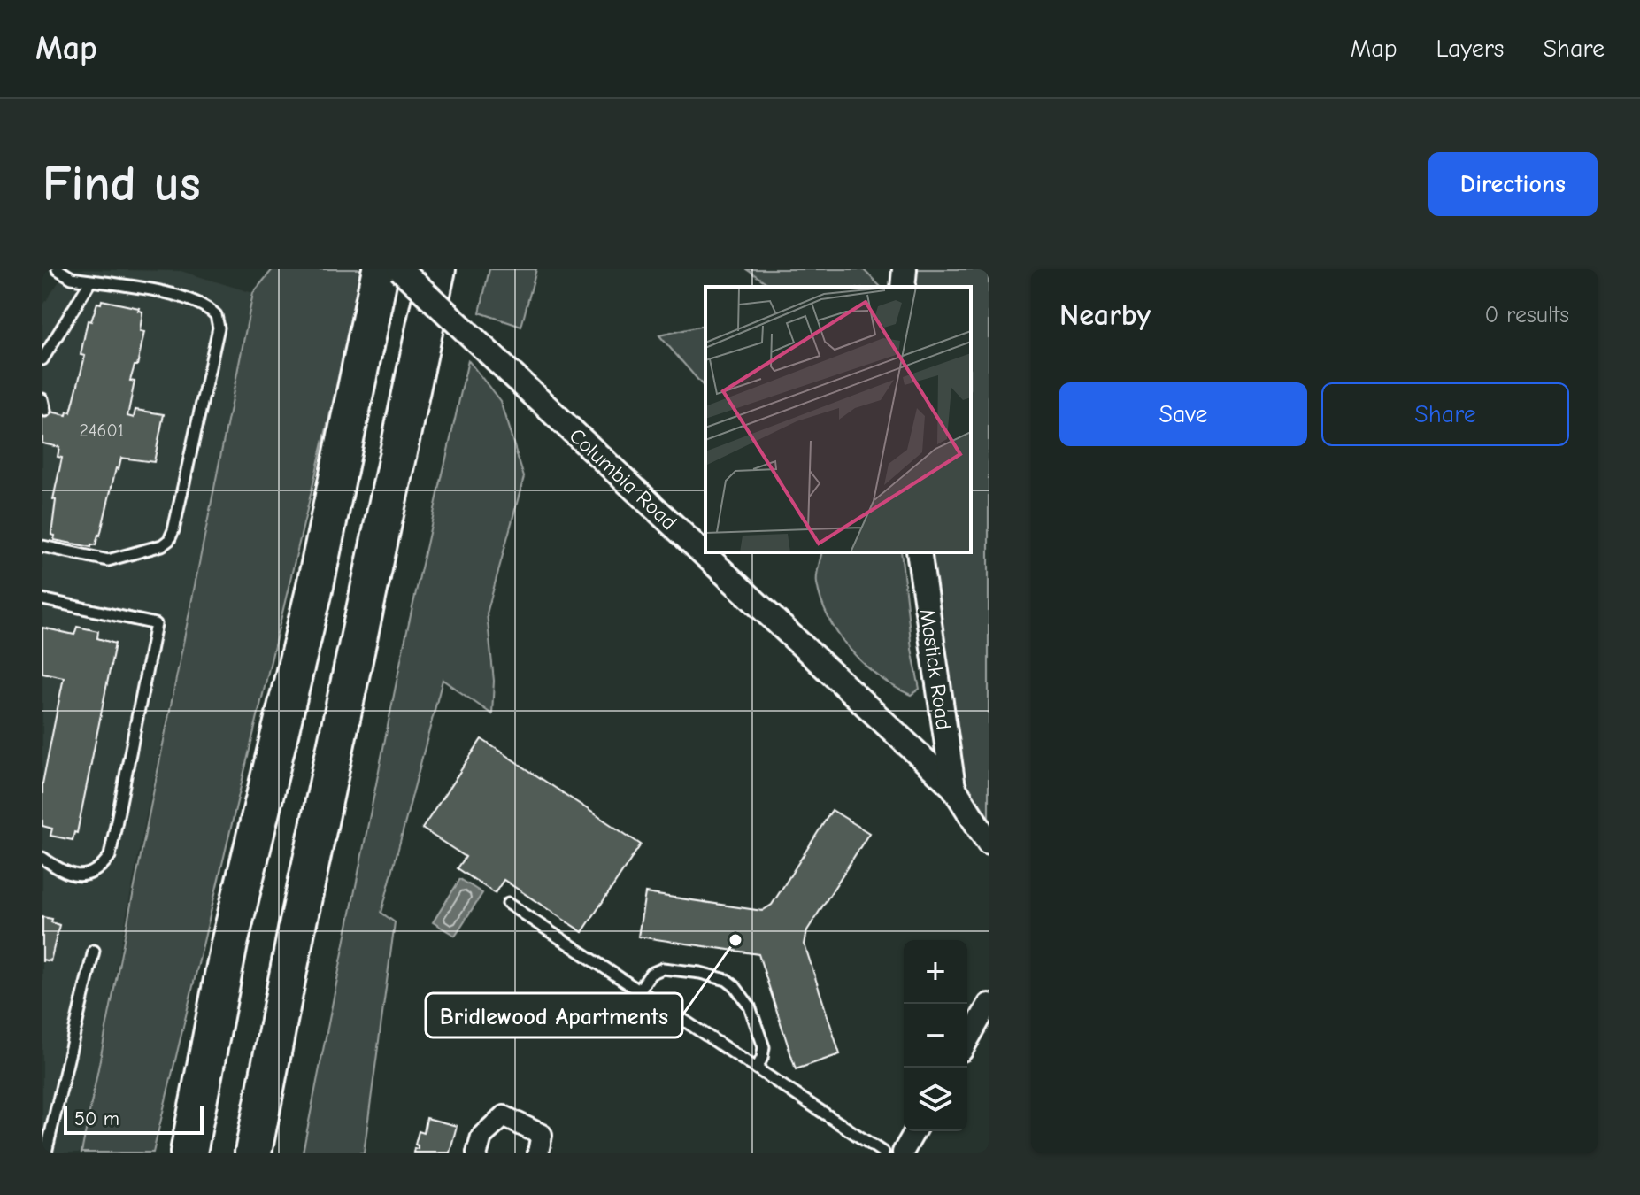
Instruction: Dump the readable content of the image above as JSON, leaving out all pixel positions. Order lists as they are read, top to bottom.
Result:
{
  "streets": {
    "street": ["Columbia Road", "Mastick Road"]
  },
  "crossings": [
    ["Columbia Road", "Mastick Road"]
  ],
  "places": ["Bridlewood Apartments"],
  "house_numbers": ["24601"],
  "scale_bar": "50 m",
  "page": {
    "header": "Map",
    "nav": ["Map", "Layers", "Share"],
    "buttons": [
      "Directions",
      ["Save", "Share"]
    ],
    "title": "Find us",
    "heading": ["Nearby", "0 results"],
    "map_buttons": ["+", "−"],
    "scale": "50 m"
  }
}
